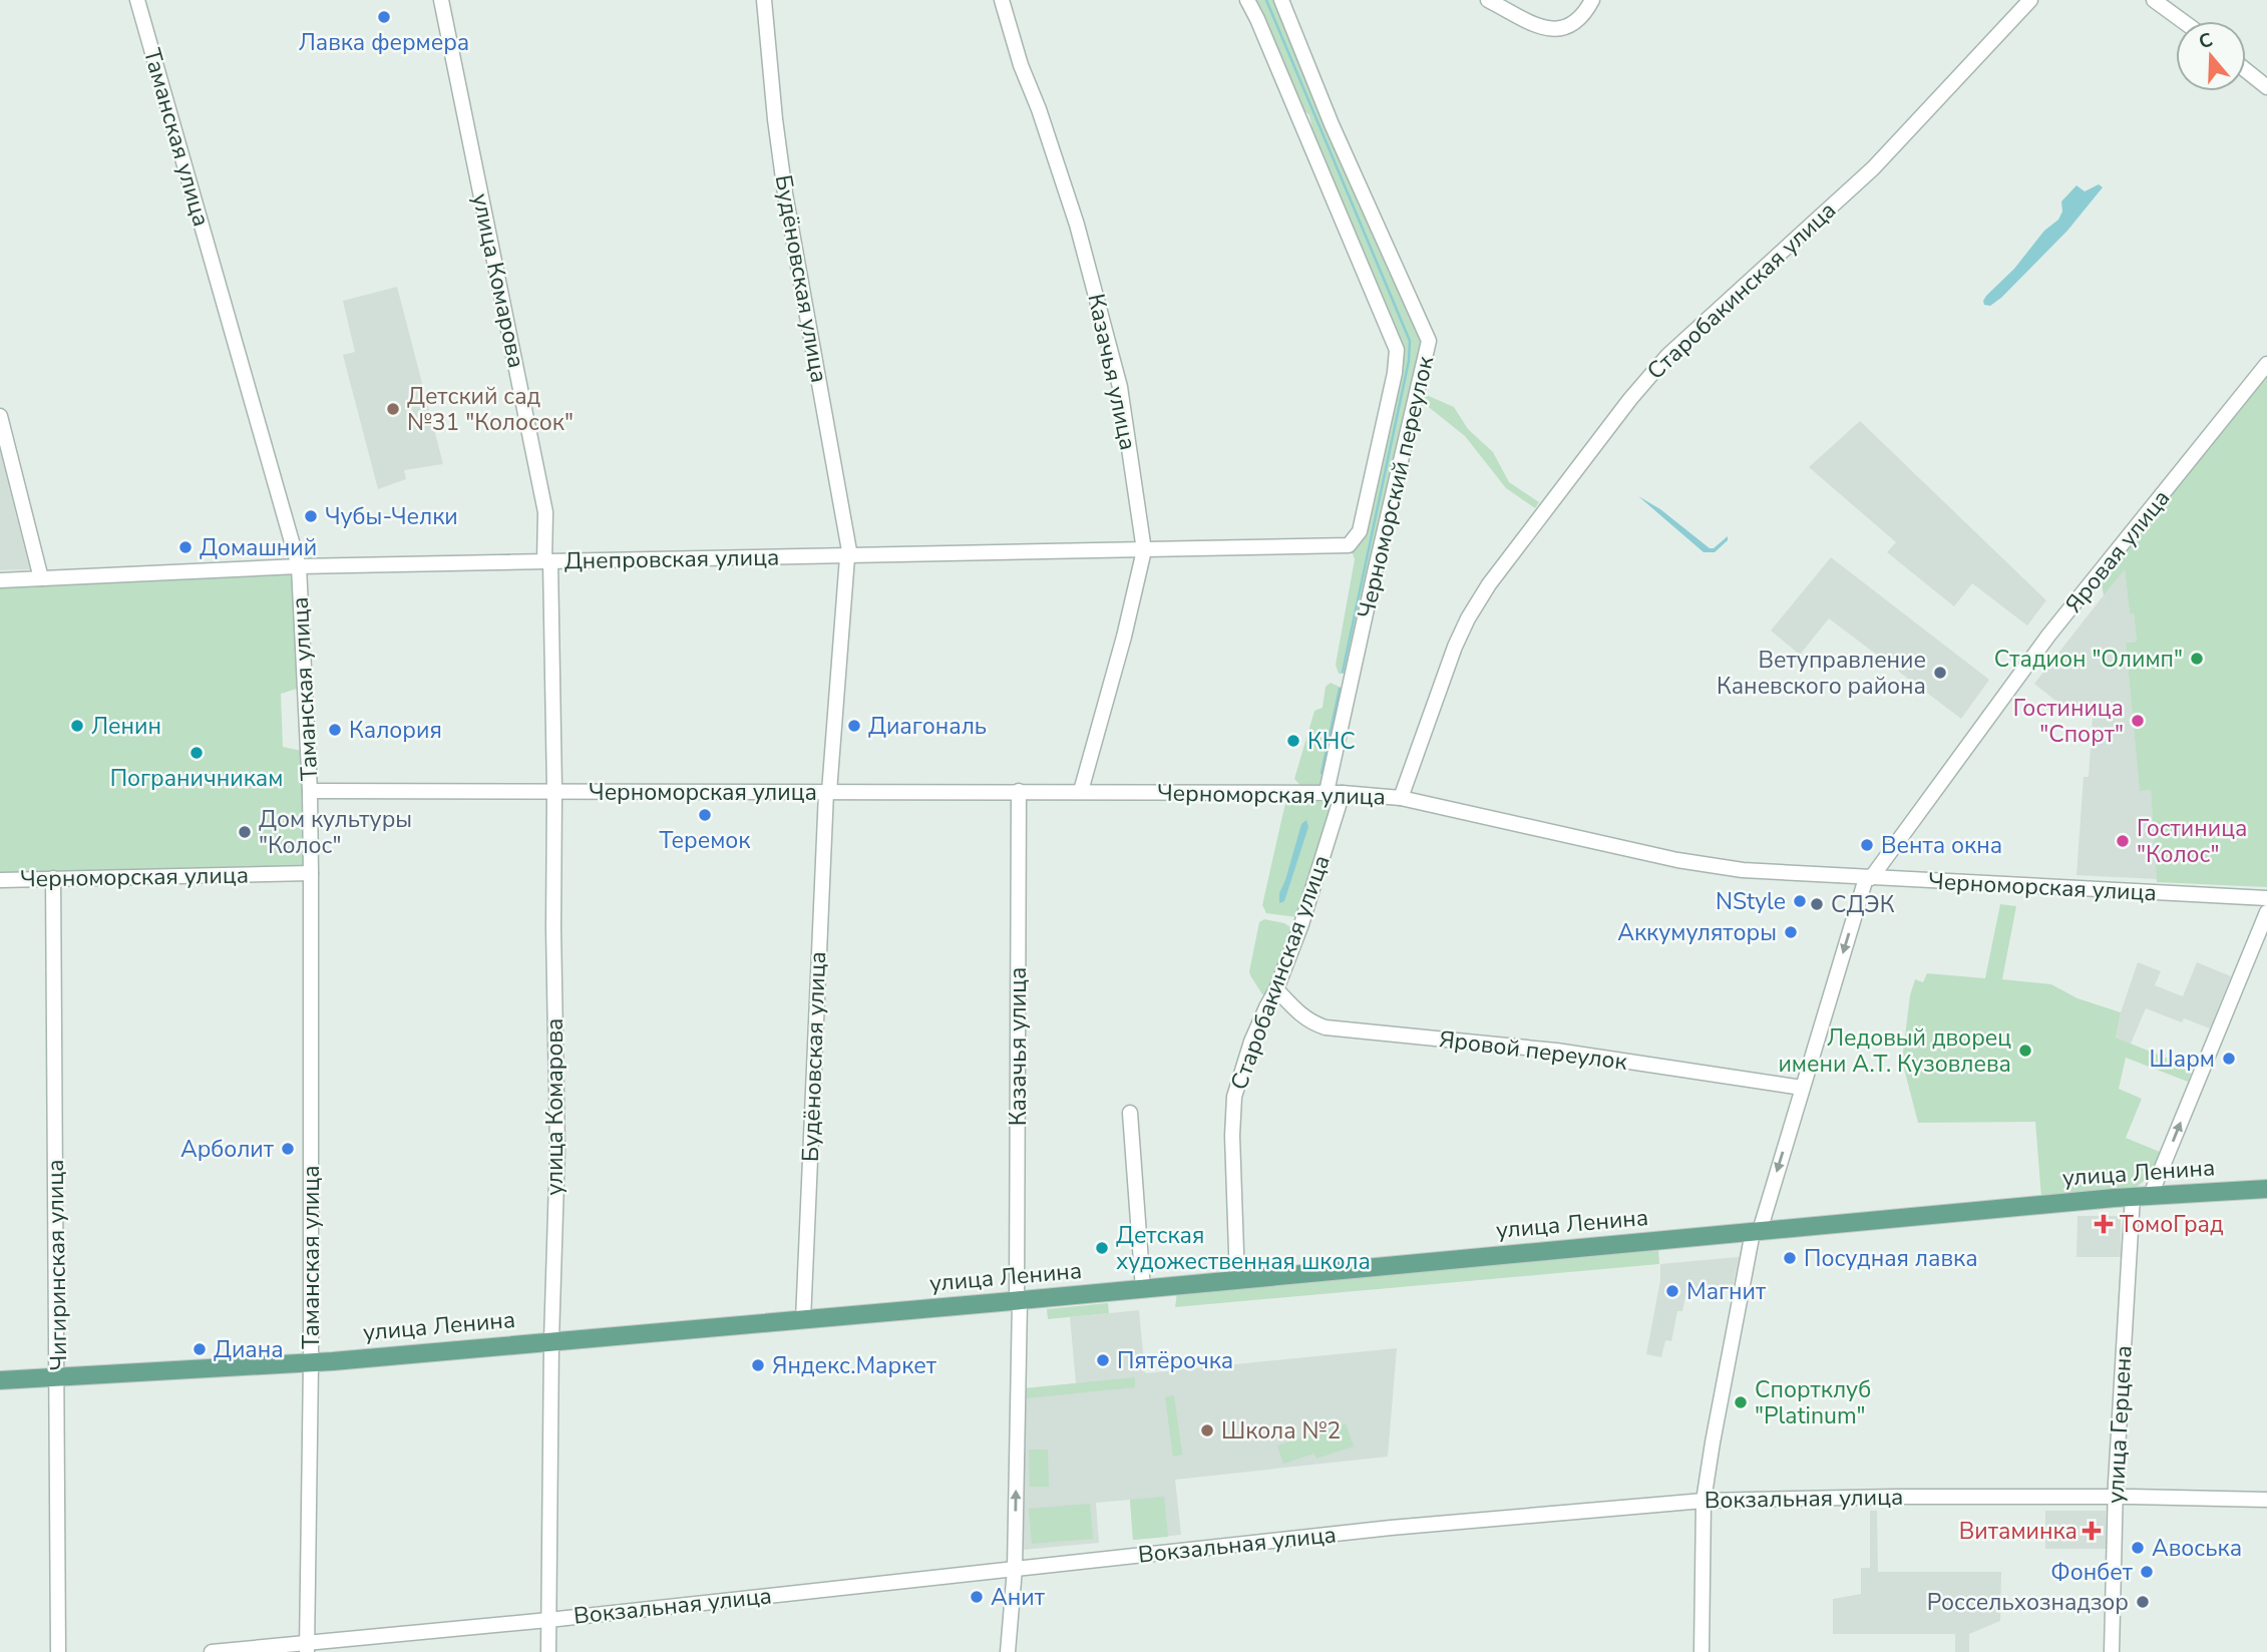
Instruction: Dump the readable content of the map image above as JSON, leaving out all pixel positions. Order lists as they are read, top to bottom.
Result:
{
  "streets": {
    "main road": ["улица Ленина"],
    "street": [
      "Таманская улица",
      "Будёновская улица",
      "улица Комарова",
      "Старобакинская улица",
      "Казачья улица",
      "Черноморский переулок",
      "Яровая улица",
      "Днепровская улица",
      "Черноморская улица",
      "Яровой переулок",
      "Чигиринская улица",
      "улица Герцена",
      "Вокзальная улица"
    ]
  },
  "crossings": [
    ["Таманская улица", "Днепровская улица"],
    ["Таманская улица", "Черноморская улица"],
    ["Таманская улица", "улица Ленина"],
    ["Таманская улица", "Вокзальная улица"],
    ["Будёновская улица", "Днепровская улица"],
    ["Будёновская улица", "Черноморская улица"],
    ["Будёновская улица", "улица Ленина"],
    ["улица Комарова", "Днепровская улица"],
    ["улица Комарова", "Черноморская улица"],
    ["улица Комарова", "улица Ленина"],
    ["улица Комарова", "Вокзальная улица"],
    ["Старобакинская улица", "Черноморская улица"],
    ["Старобакинская улица", "Яровой переулок"],
    ["Старобакинская улица", "улица Ленина"],
    ["Казачья улица", "Днепровская улица"],
    ["Казачья улица", "Черноморская улица"],
    ["Казачья улица", "улица Ленина"],
    ["Казачья улица", "Вокзальная улица"],
    ["Черноморский переулок", "Черноморская улица"],
    ["Яровая улица", "Черноморская улица"],
    ["Яровая улица", "Яровой переулок"],
    ["Яровая улица", "улица Ленина"],
    ["Яровая улица", "Вокзальная улица"],
    ["Черноморская улица", "Чигиринская улица"],
    ["улица Ленина", "Чигиринская улица"],
    ["улица Ленина", "улица Герцена"],
    ["улица Герцена", "Вокзальная улица"]
  ],
  "one_way": ["улица Герцена"],
  "places": {
    "other": [
      "Лавка фермера",
      "Детский сад №31 \"Колосок\"",
      "Чубы-Челки",
      "Домашний",
      "Стадион \"Олимп\"",
      "Ветуправление Каневского района",
      "Гостиница \"Спорт\"",
      "Ленин",
      "Диагональ",
      "Калория",
      "КНС",
      "Пограничникам",
      "Теремок",
      "Дом культуры \"Колос\"",
      "Гостиница \"Колос\"",
      "Вента окна",
      "NStyle",
      "СДЭК",
      "Аккумуляторы",
      "Ледовый дворец имени А.Т. Кузовлева",
      "Шарм",
      "Арболит",
      "Детская художественная школа",
      "Посудная лавка",
      "Магнит",
      "Диана",
      "Пятёрочка",
      "Яндекс.Маркет",
      "Спортклуб \"Platinum\"",
      "Школа №2",
      "Авоська",
      "Фонбет",
      "Анит",
      "Россельхознадзор"
    ],
    "health": ["ТомоГрад", "Витаминка"]
  },
  "north": "top"
}
